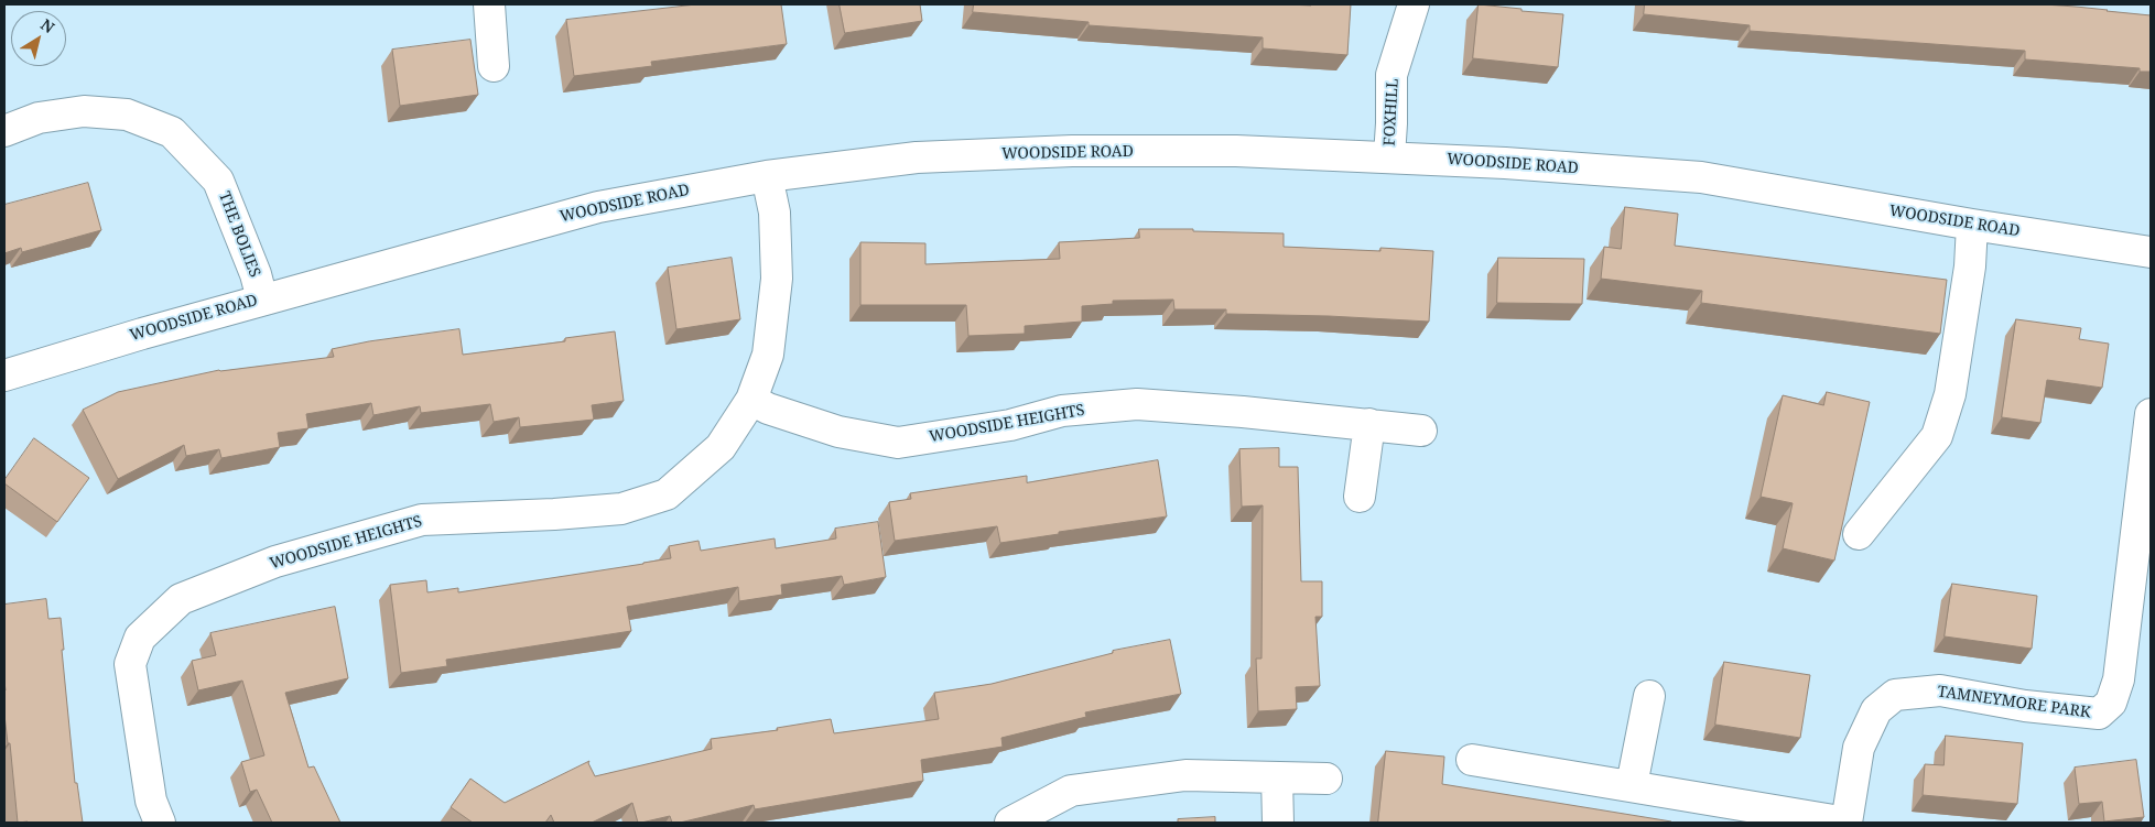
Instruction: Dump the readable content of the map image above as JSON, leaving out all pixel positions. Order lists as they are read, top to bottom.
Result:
{
  "streets": {
    "street": [
      "FOXHILL",
      "WOODSIDE ROAD",
      "THE BOLIES",
      "WOODSIDE HEIGHTS",
      "TAMNEYMORE PARK"
    ]
  },
  "crossings": [
    ["FOXHILL", "WOODSIDE ROAD"],
    ["WOODSIDE ROAD", "THE BOLIES"],
    ["WOODSIDE ROAD", "WOODSIDE HEIGHTS"]
  ],
  "north": "top right"
}
